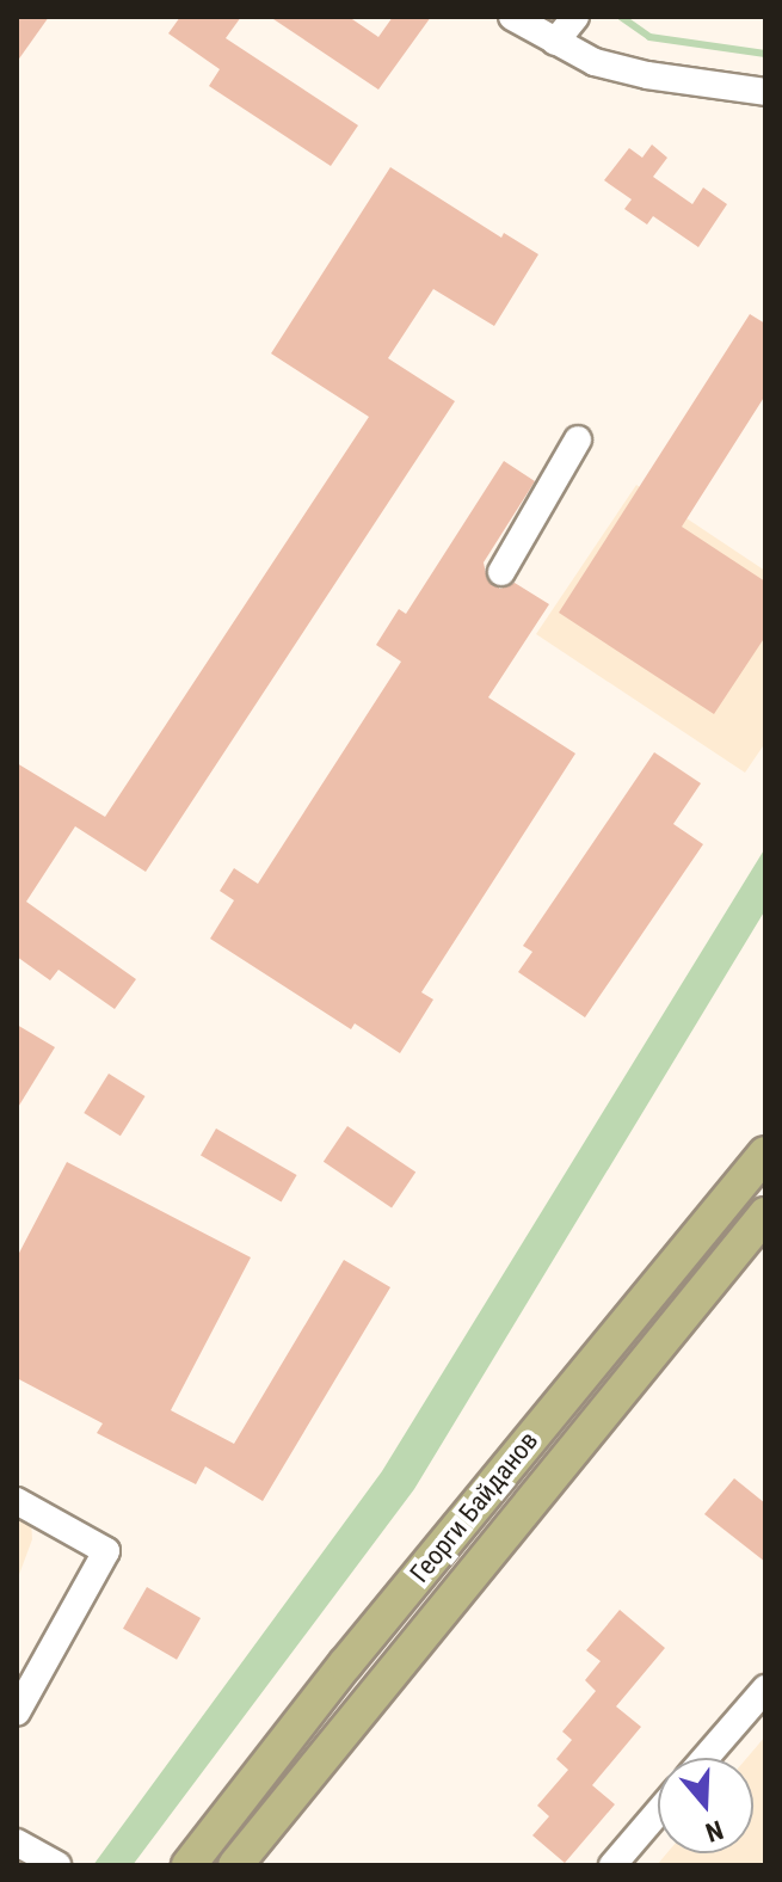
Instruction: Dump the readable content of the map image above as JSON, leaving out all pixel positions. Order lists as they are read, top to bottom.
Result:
{
  "streets": {
    "main road": ["Георги Байданов"]
  },
  "north": "bottom"
}
